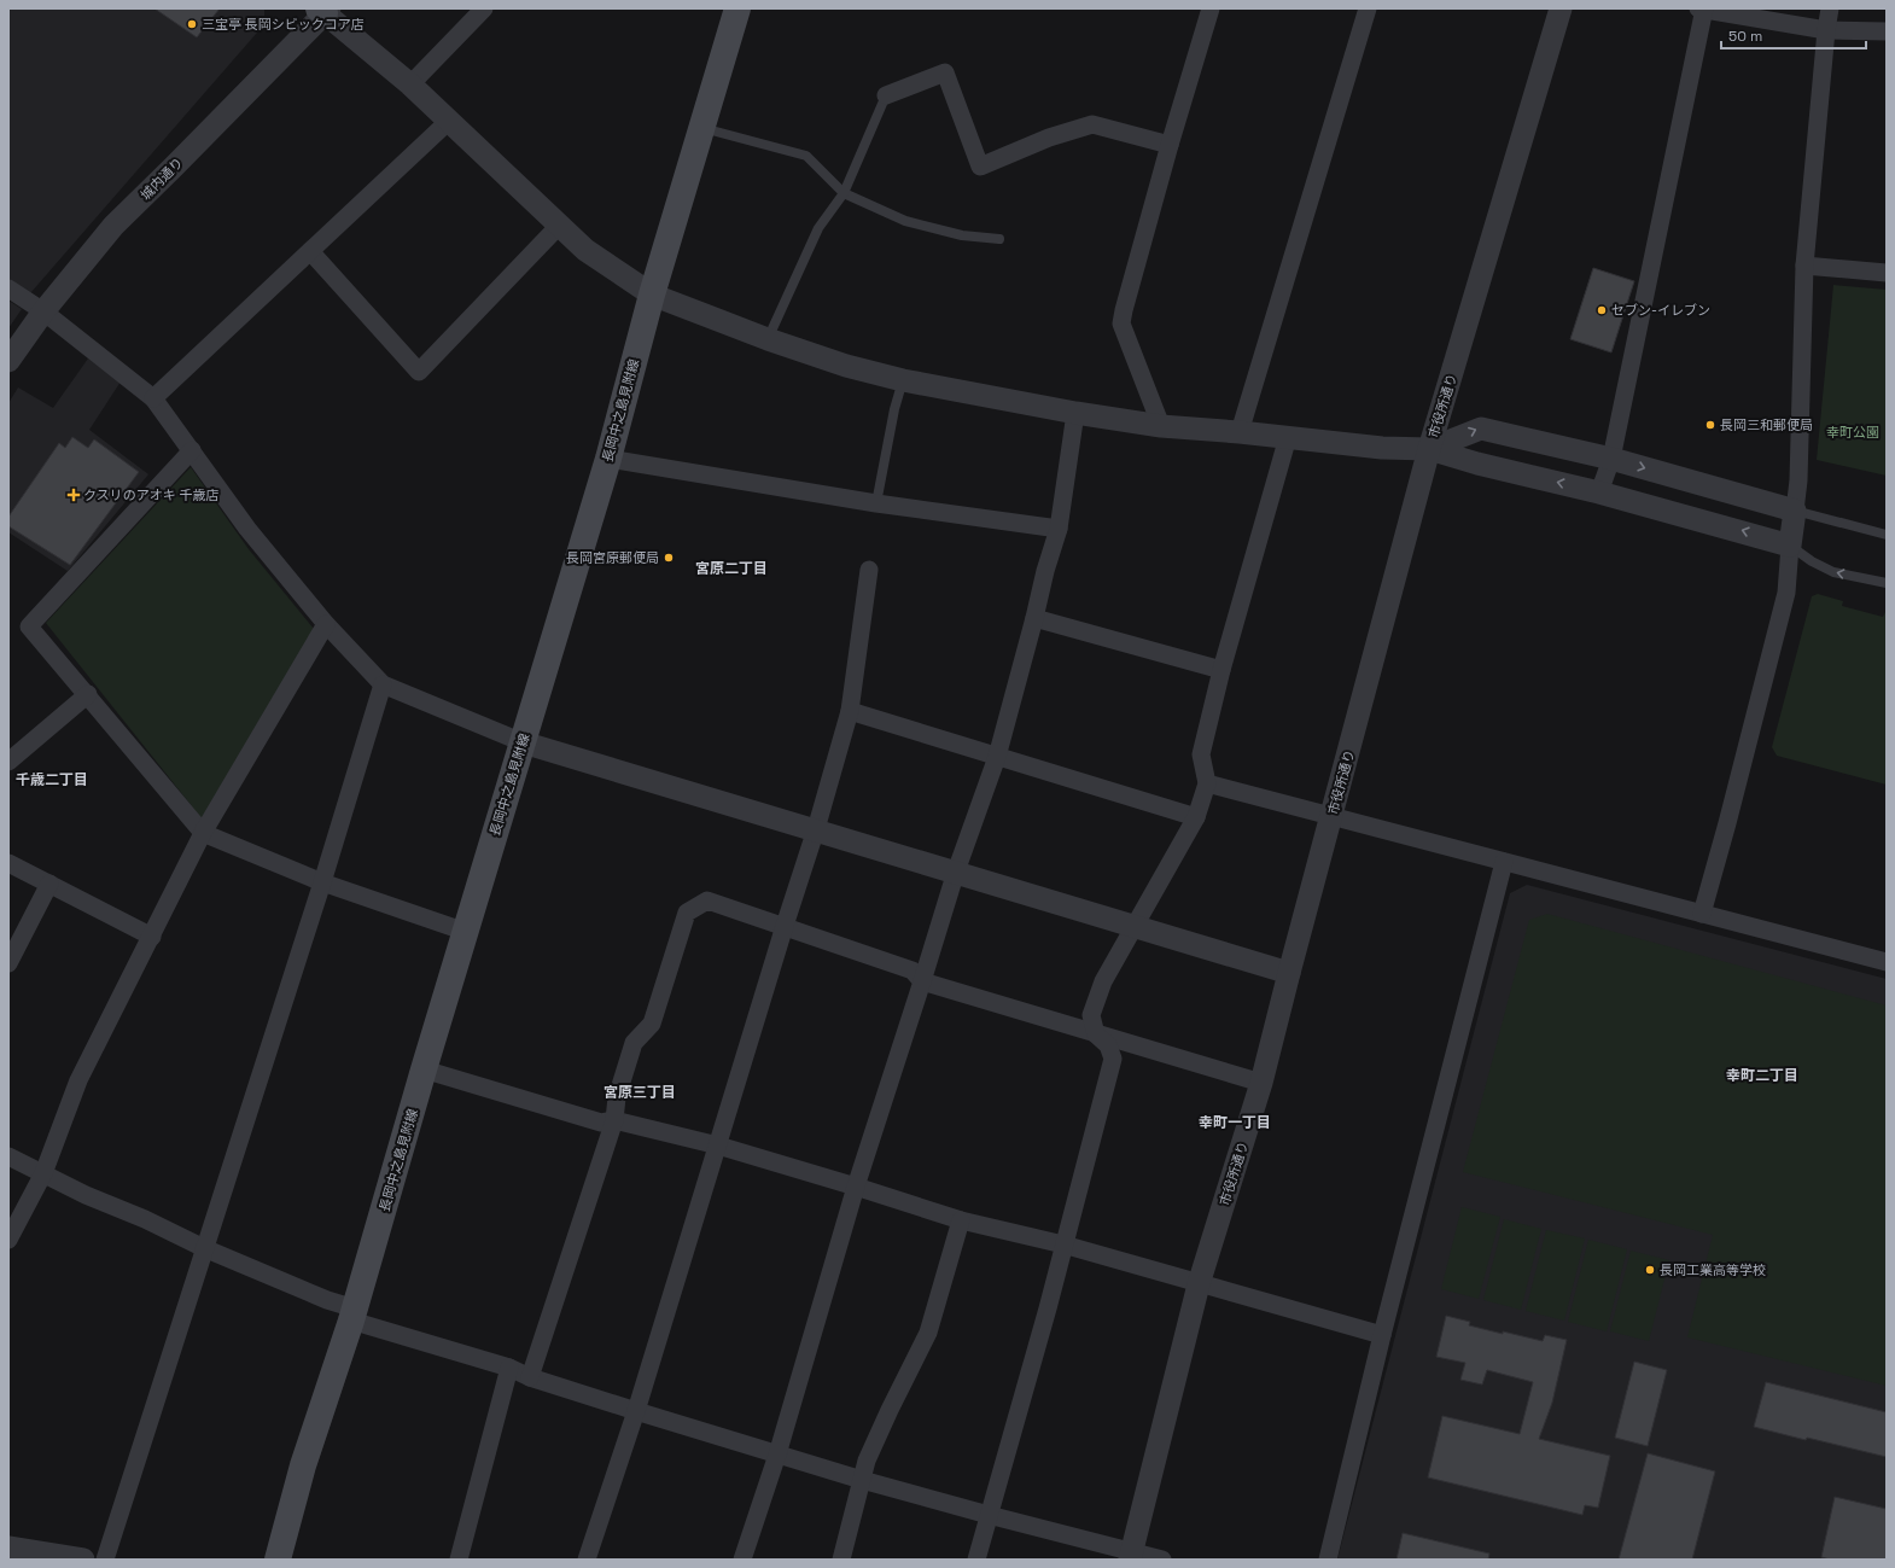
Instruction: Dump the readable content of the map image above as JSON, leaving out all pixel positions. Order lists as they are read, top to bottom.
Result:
{
  "streets": {
    "main road": ["長岡中之島見附線"],
    "street": ["城内通り", "市役所通り"]
  },
  "districts": [
    "宮原二丁目",
    "千歳二丁目",
    "幸町二丁目",
    "宮原三丁目",
    "幸町一丁目"
  ],
  "parks": ["幸町公園"],
  "places": {
    "other": [
      "三宝亭 長岡シビックコア店",
      "セブン-イレブン",
      "長岡三和郵便局",
      "長岡宮原郵便局",
      "長岡工業高等学校"
    ],
    "health": ["クスリのアオキ 千歳店"]
  },
  "scale_bar": "50 m"
}
